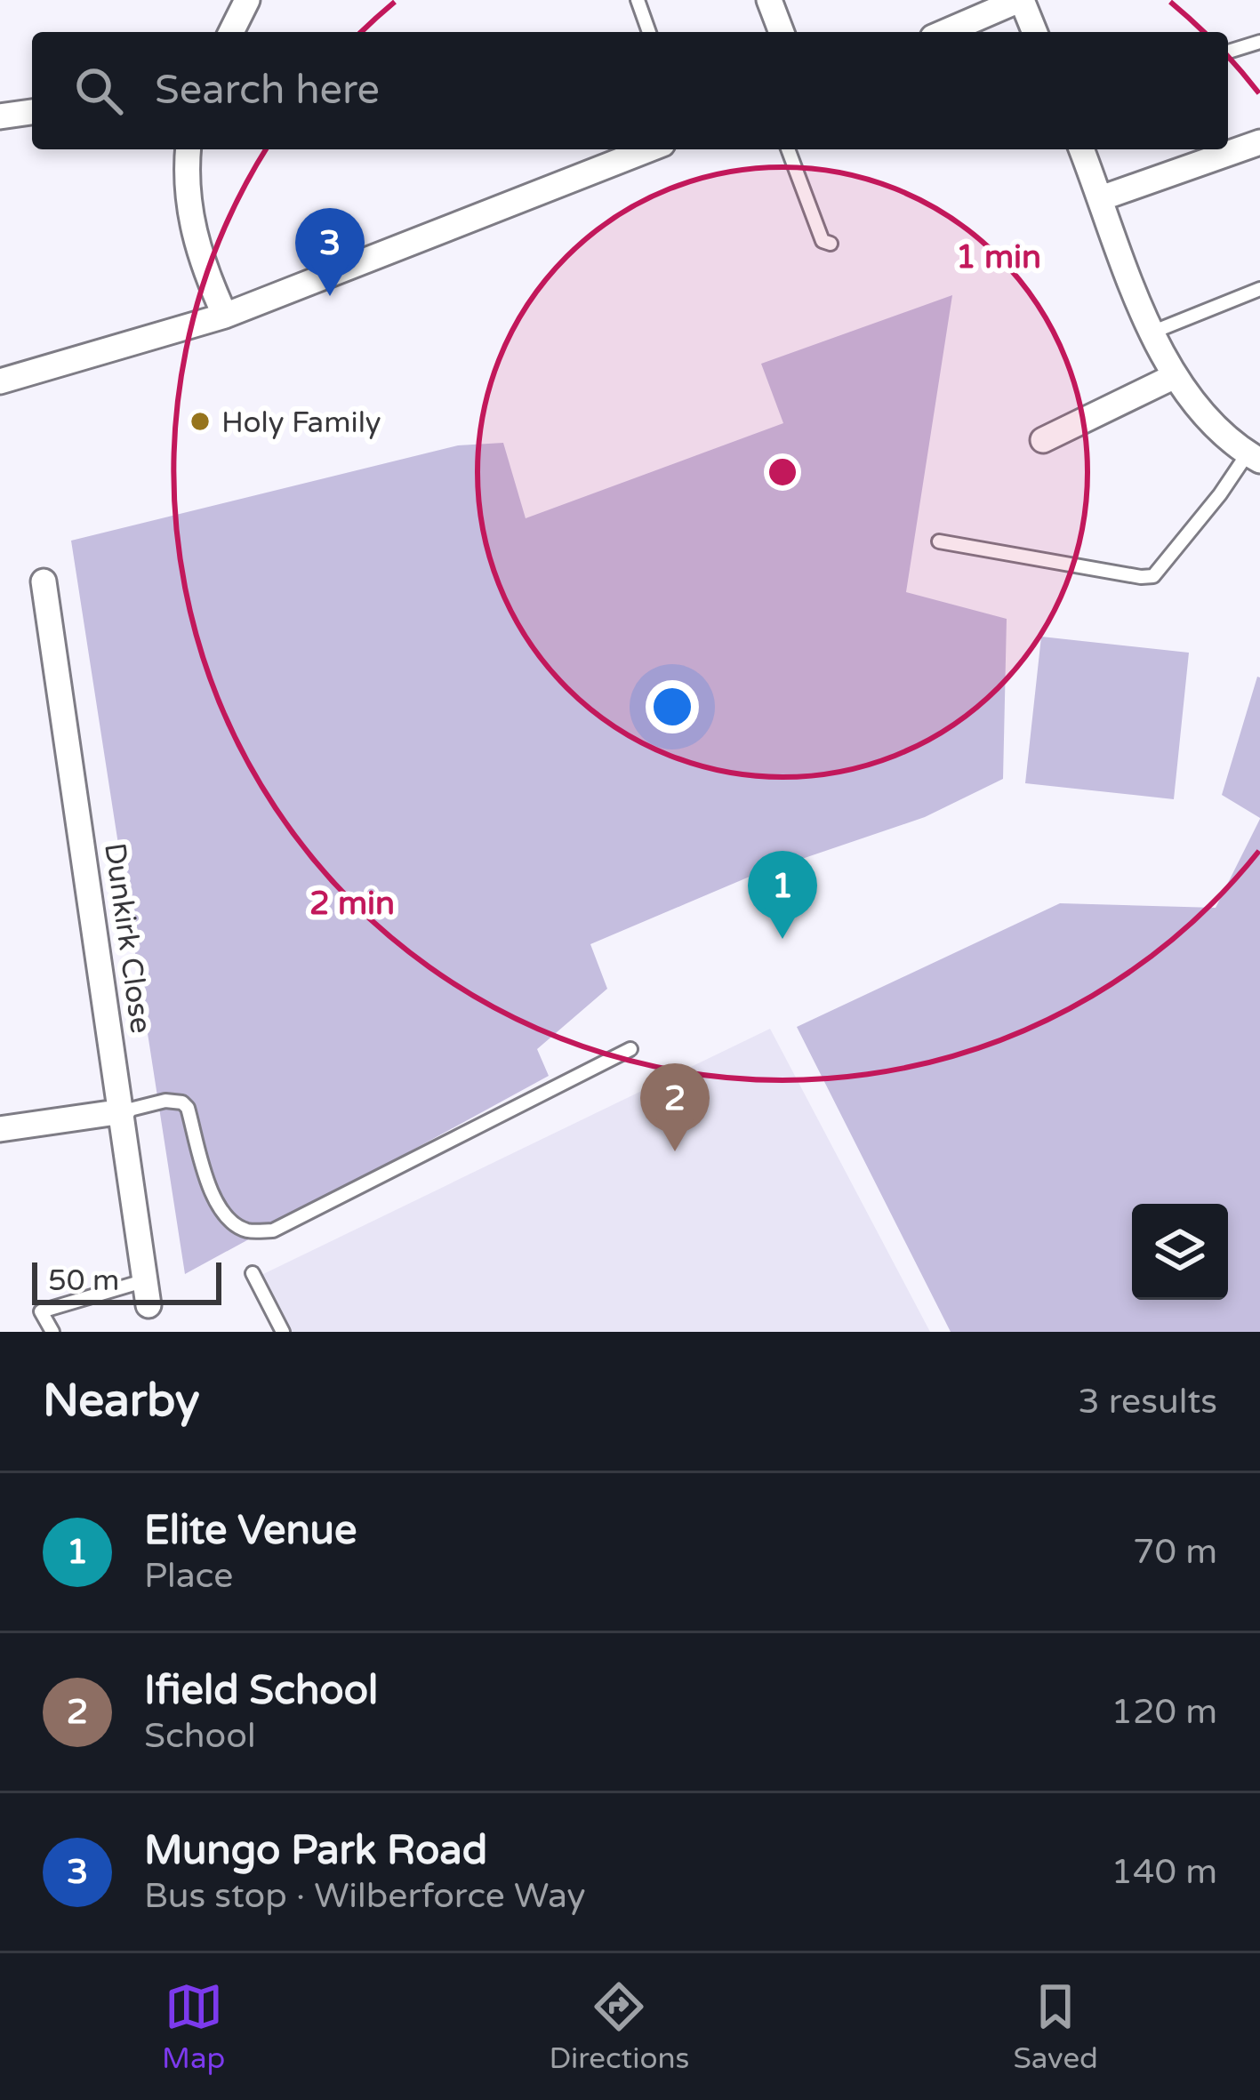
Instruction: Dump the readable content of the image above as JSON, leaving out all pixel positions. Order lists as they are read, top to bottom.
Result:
{
  "streets": {
    "street": ["Dunkirk Close"]
  },
  "places": ["Holy Family"],
  "scale_bar": "50 m",
  "page": {
    "search": "Search here",
    "pins": ["3", "1", "2"],
    "scale": "50 m",
    "heading": ["Nearby", "3 results"],
    "list": [
      {
        "mark": "1",
        "name": "Elite Venue",
        "note": "Place",
        "value": "70 m"
      },
      {
        "mark": "2",
        "name": "Ifield School",
        "note": "School",
        "value": "120 m"
      },
      {
        "mark": "3",
        "name": "Mungo Park Road",
        "note": "Bus stop · Wilberforce Way",
        "value": "140 m"
      }
    ],
    "nav": ["Map", "Directions", "Saved"]
  },
  "rings": ["1 min", "2 min"]
}
